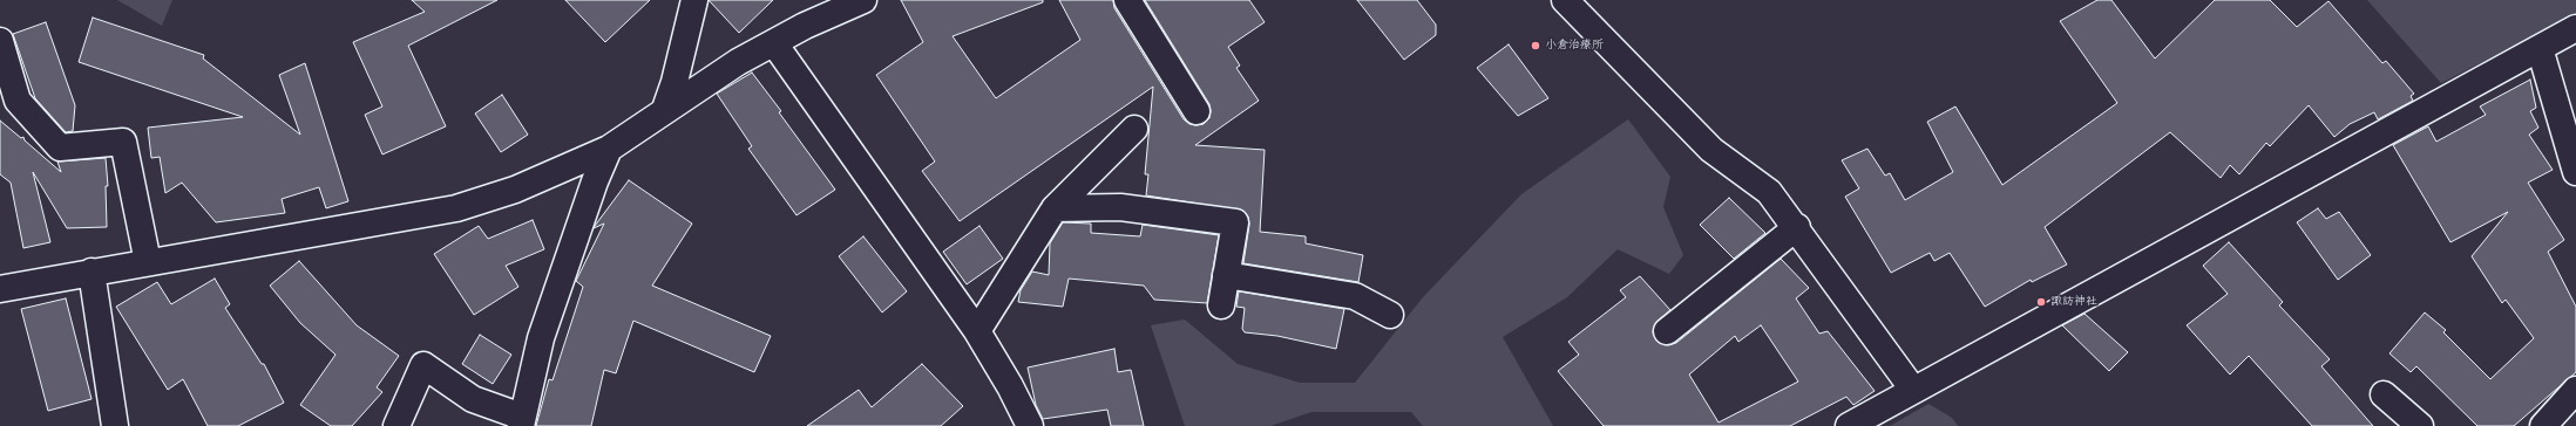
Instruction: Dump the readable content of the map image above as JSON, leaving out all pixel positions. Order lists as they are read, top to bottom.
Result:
{
  "places": ["小倉治療所", "諏訪神社"]
}
